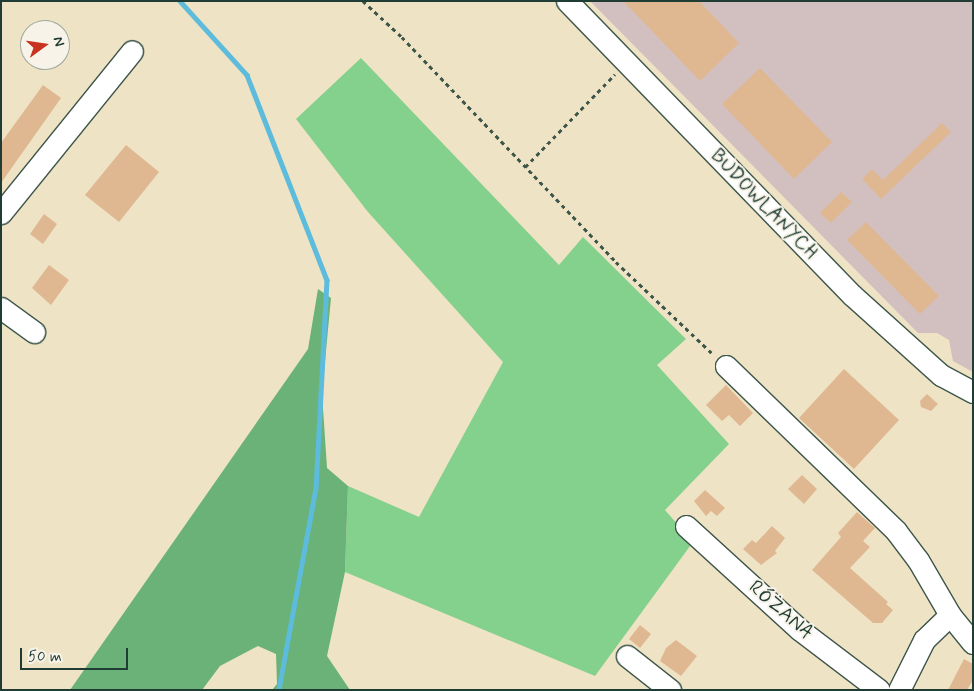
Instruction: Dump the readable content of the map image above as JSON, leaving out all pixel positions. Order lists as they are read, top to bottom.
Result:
{
  "streets": {
    "street": ["BUDOWLANYCH", "RÓŻANA"]
  },
  "scale_bar": "50 m",
  "north": "right"
}
